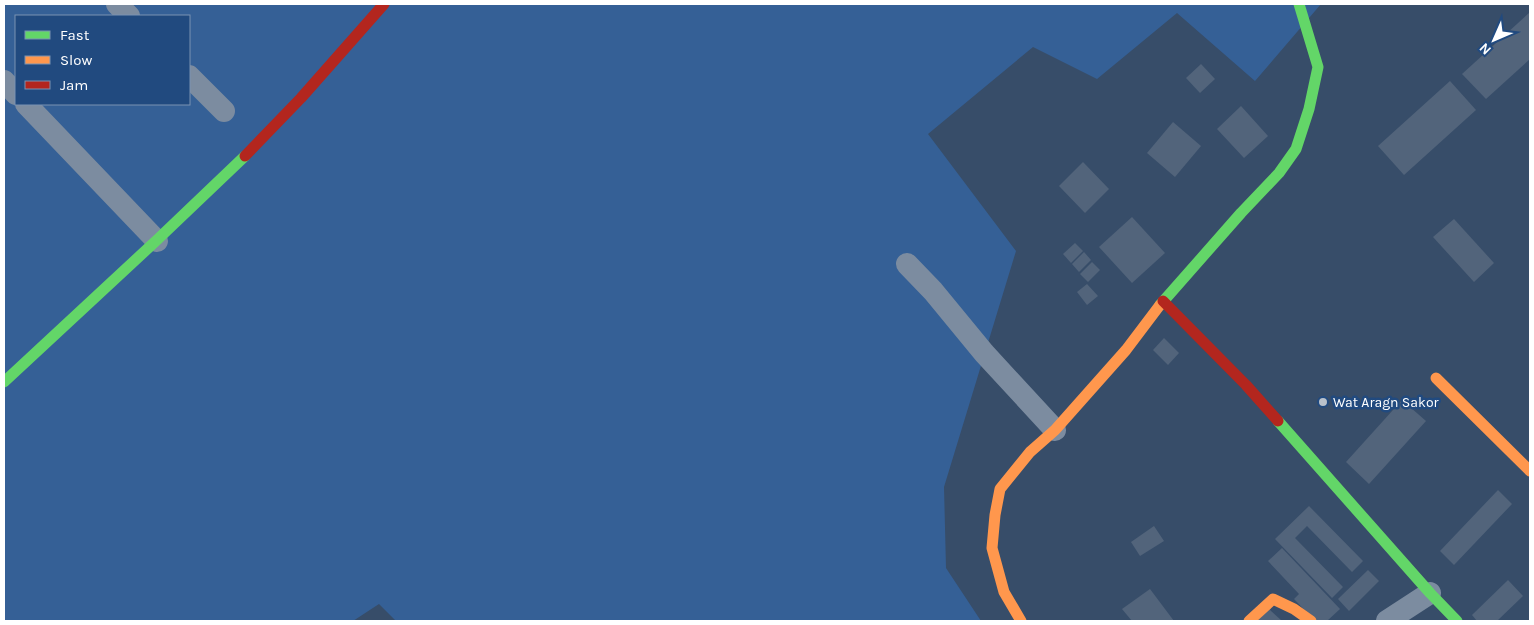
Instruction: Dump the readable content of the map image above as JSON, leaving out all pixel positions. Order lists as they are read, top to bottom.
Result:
{
  "places": ["Wat Aragn Sakor"],
  "legend": ["Fast", "Slow", "Jam"],
  "north": "bottom left"
}
